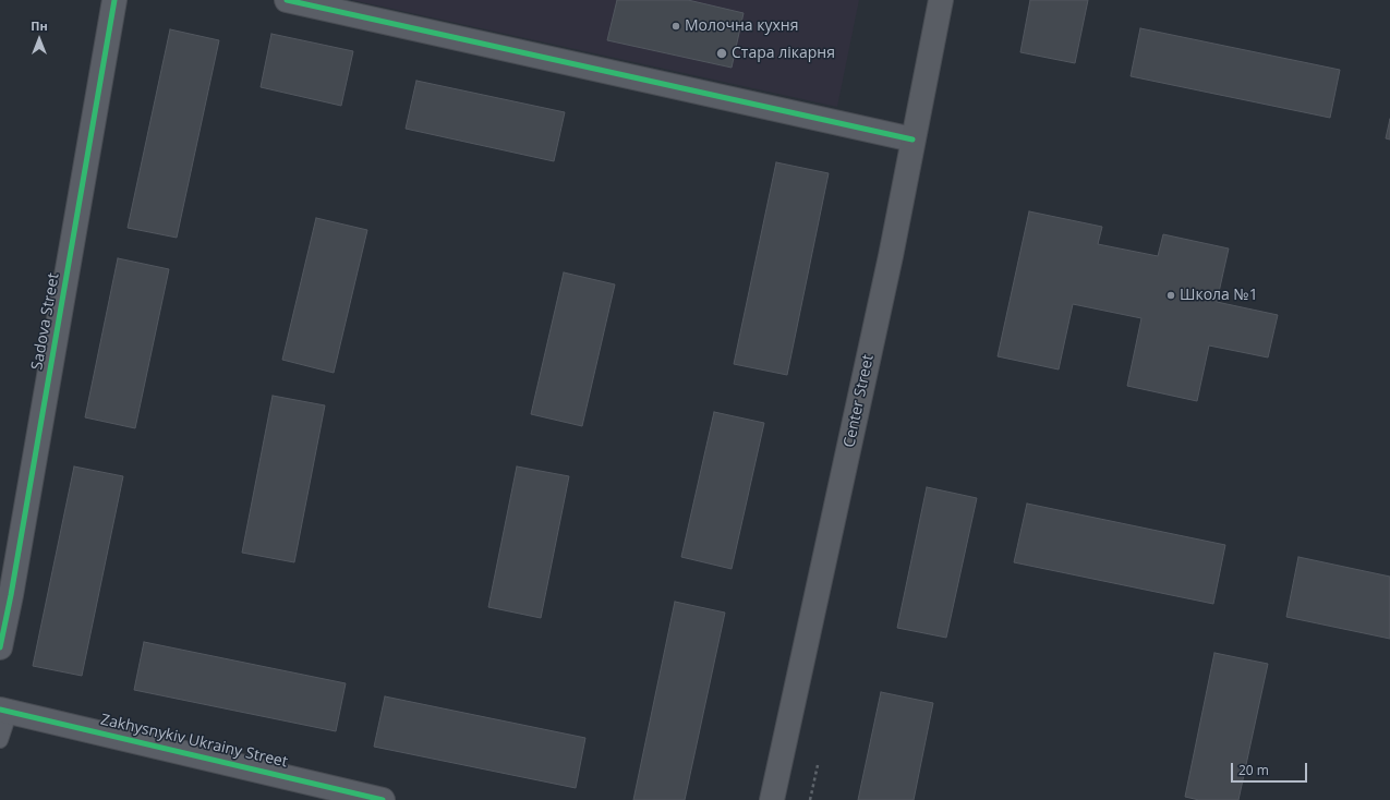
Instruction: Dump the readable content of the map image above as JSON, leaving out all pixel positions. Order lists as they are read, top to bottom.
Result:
{
  "streets": {
    "main road": ["Center Street"],
    "street": ["Sadova Street", "Zakhysnykiv Ukrainy Street"]
  },
  "places": ["Молочна кухня", "Стара лікарня", "Школа №1"],
  "scale_bar": "20 m",
  "north": "top"
}
